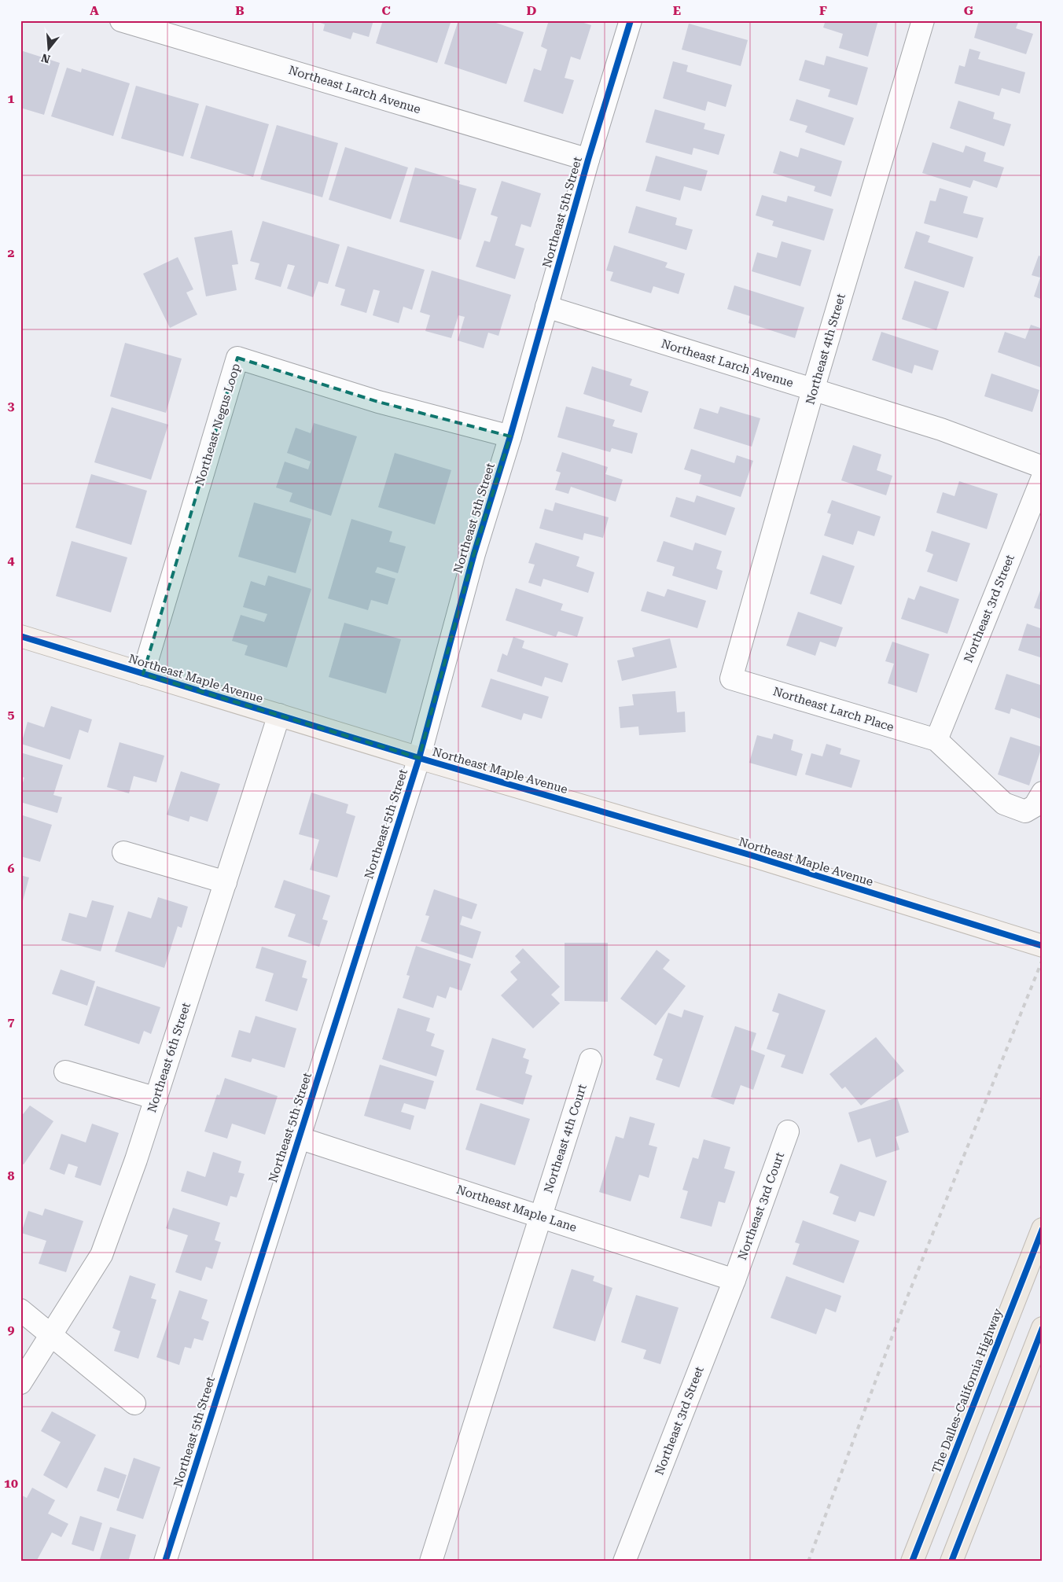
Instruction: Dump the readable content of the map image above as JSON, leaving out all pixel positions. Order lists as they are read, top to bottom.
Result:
{
  "streets": {
    "highway": ["The Dalles-California Highway"],
    "main road": ["Northeast Maple Avenue"],
    "street": [
      "Northeast Larch Avenue",
      "Northeast 5th Street",
      "Northeast 4th Street",
      "Northeast Negus Loop",
      "Northeast 3rd Street",
      "Northeast Larch Place",
      "Northeast 6th Street",
      "Northeast 4th Court",
      "Northeast 3rd Court",
      "Northeast Maple Lane"
    ]
  },
  "crossings": [
    ["Northeast Larch Avenue", "Northeast 5th Street"],
    ["Northeast Larch Avenue", "Northeast 4th Street"],
    ["Northeast 5th Street", "Northeast Negus Loop"],
    ["Northeast 5th Street", "Northeast Maple Avenue"],
    ["Northeast 5th Street", "Northeast Maple Lane"],
    ["Northeast 4th Street", "Northeast Larch Place"],
    ["Northeast Negus Loop", "Northeast Maple Avenue"],
    ["Northeast 3rd Street", "Northeast Larch Place"],
    ["Northeast 3rd Street", "Northeast 3rd Court"],
    ["Northeast 3rd Street", "Northeast Maple Lane"],
    ["Northeast Maple Avenue", "Northeast 6th Street"],
    ["Northeast 4th Court", "Northeast Maple Lane"],
    ["Northeast 3rd Court", "Northeast Maple Lane"]
  ],
  "north": "bottom",
  "grid": {
    "columns": [
      "A",
      "B",
      "C",
      "D",
      "E",
      "F",
      "G"
    ],
    "rows": [
      "1",
      "2",
      "3",
      "4",
      "5",
      "6",
      "7",
      "8",
      "9",
      "10"
    ]
  }
}
